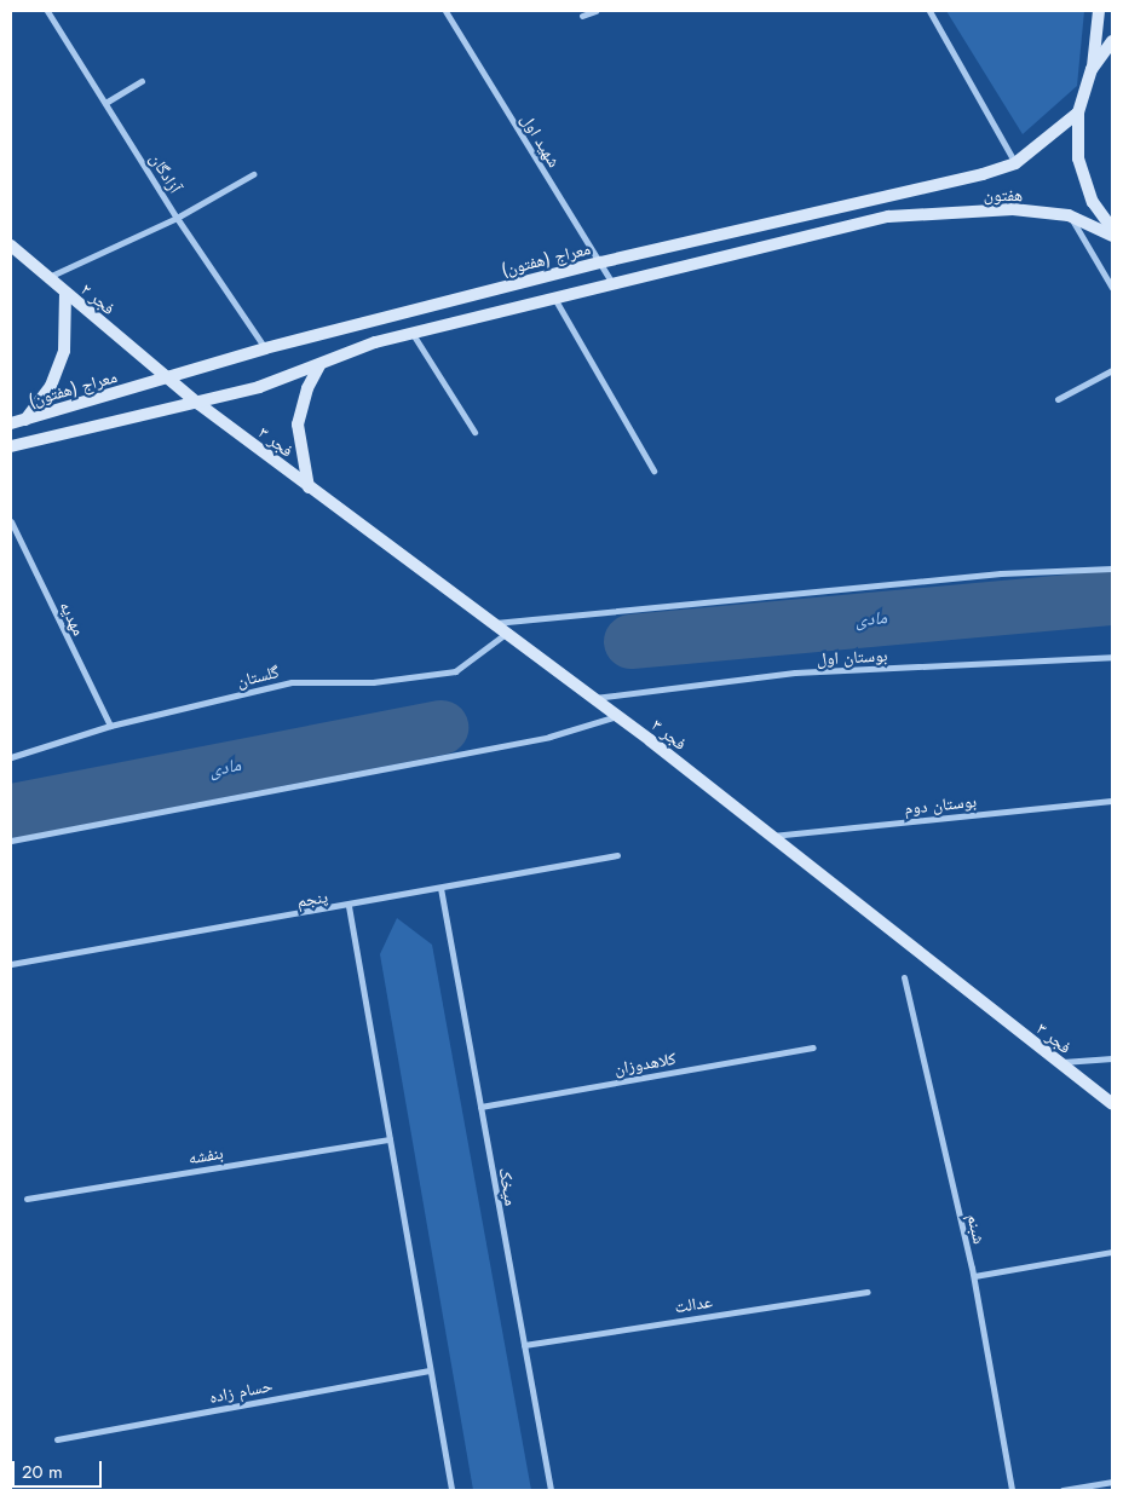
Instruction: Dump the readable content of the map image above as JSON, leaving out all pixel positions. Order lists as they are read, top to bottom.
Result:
{
  "streets": {
    "main road": [
      "هفتون",
      "معراج (هفتون)",
      "فجر ۲",
      "فجر ۳"
    ],
    "street": [
      "شهید اول",
      "آزادگان",
      "مهدیه",
      "بوستان اول",
      "گلستان",
      "بوستان دوم",
      "پنجم",
      "کلاهدوزان",
      "بنفشه",
      "میخک",
      "شبنم",
      "عدالت",
      "حسام زاده"
    ]
  },
  "crossings": [
    ["شهید اول", "هفتون"],
    ["شهید اول", "معراج (هفتون)"],
    ["آزادگان", "معراج (هفتون)"],
    ["معراج (هفتون)", "فجر ۲"],
    ["فجر ۲", "فجر ۳"],
    ["فجر ۳", "بوستان اول"],
    ["فجر ۳", "گلستان"],
    ["فجر ۳", "بوستان دوم"],
    ["مهدیه", "گلستان"],
    ["پنجم", "میخک"],
    ["کلاهدوزان", "میخک"],
    ["میخک", "عدالت"]
  ],
  "water": ["مادی"],
  "scale_bar": "20 m"
}
